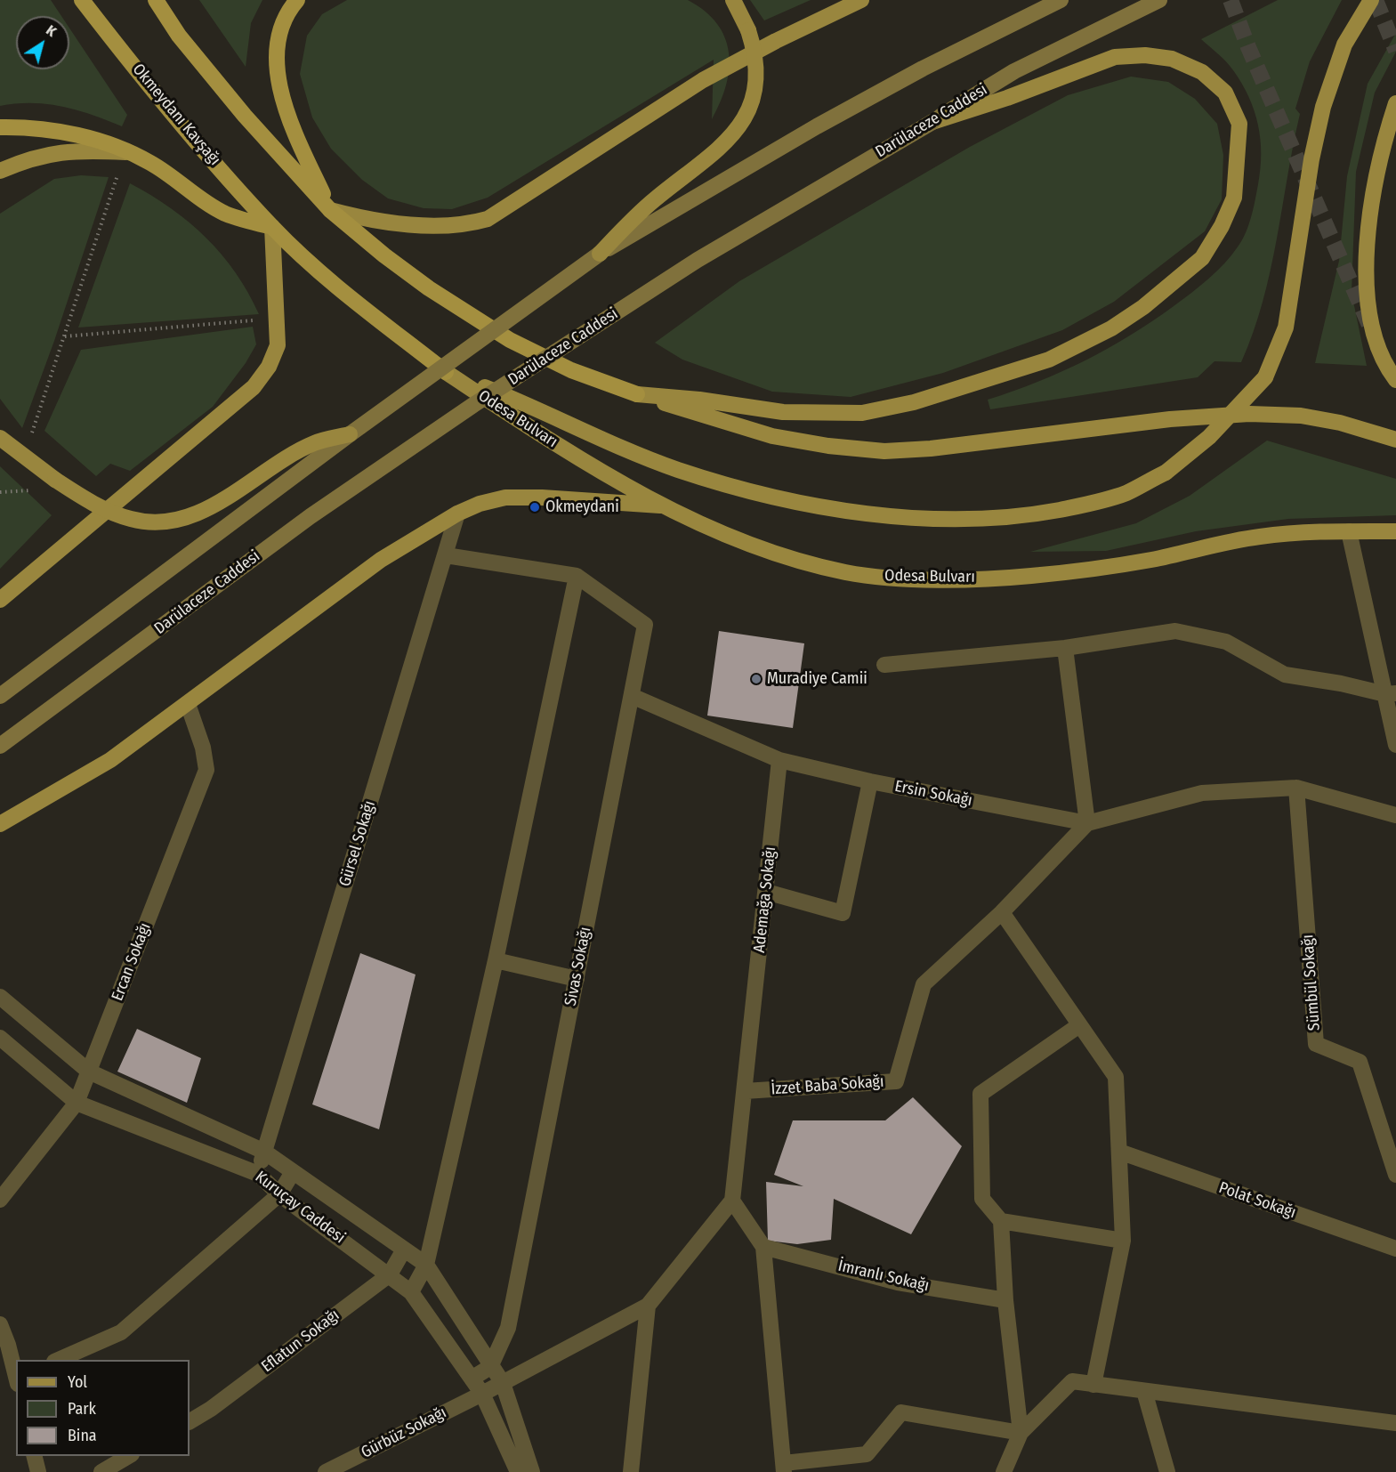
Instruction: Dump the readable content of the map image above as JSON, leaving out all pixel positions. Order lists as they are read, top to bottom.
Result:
{
  "streets": {
    "highway": ["Okmeydanı Kavşağı"],
    "main road": ["Darülaceze Caddesi", "Odesa Bulvarı"],
    "street": [
      "Ersin Sokağı",
      "Gürsel Sokağı",
      "Ademağa Sokağı",
      "Ercan Sokağı",
      "Sivas Sokağı",
      "Sümbül Sokağı",
      "İzzet Baba Sokağı",
      "Polat Sokağı",
      "Kuruçay Caddesi",
      "İmranlı Sokağı",
      "Eflatun Sokağı",
      "Gürbüz Sokağı"
    ]
  },
  "crossings": [
    ["Okmeydanı Kavşağı", "Odesa Bulvarı"],
    ["Ersin Sokağı", "Ademağa Sokağı"],
    ["Gürsel Sokağı", "Kuruçay Caddesi"],
    ["Ademağa Sokağı", "İzzet Baba Sokağı"],
    ["Ercan Sokağı", "Kuruçay Caddesi"],
    ["Kuruçay Caddesi", "Eflatun Sokağı"],
    ["Kuruçay Caddesi", "Gürbüz Sokağı"]
  ],
  "places": ["Okmeydani", "Muradiye Camii"],
  "legend": ["Yol", "Park", "Bina"],
  "north": "top right"
}
